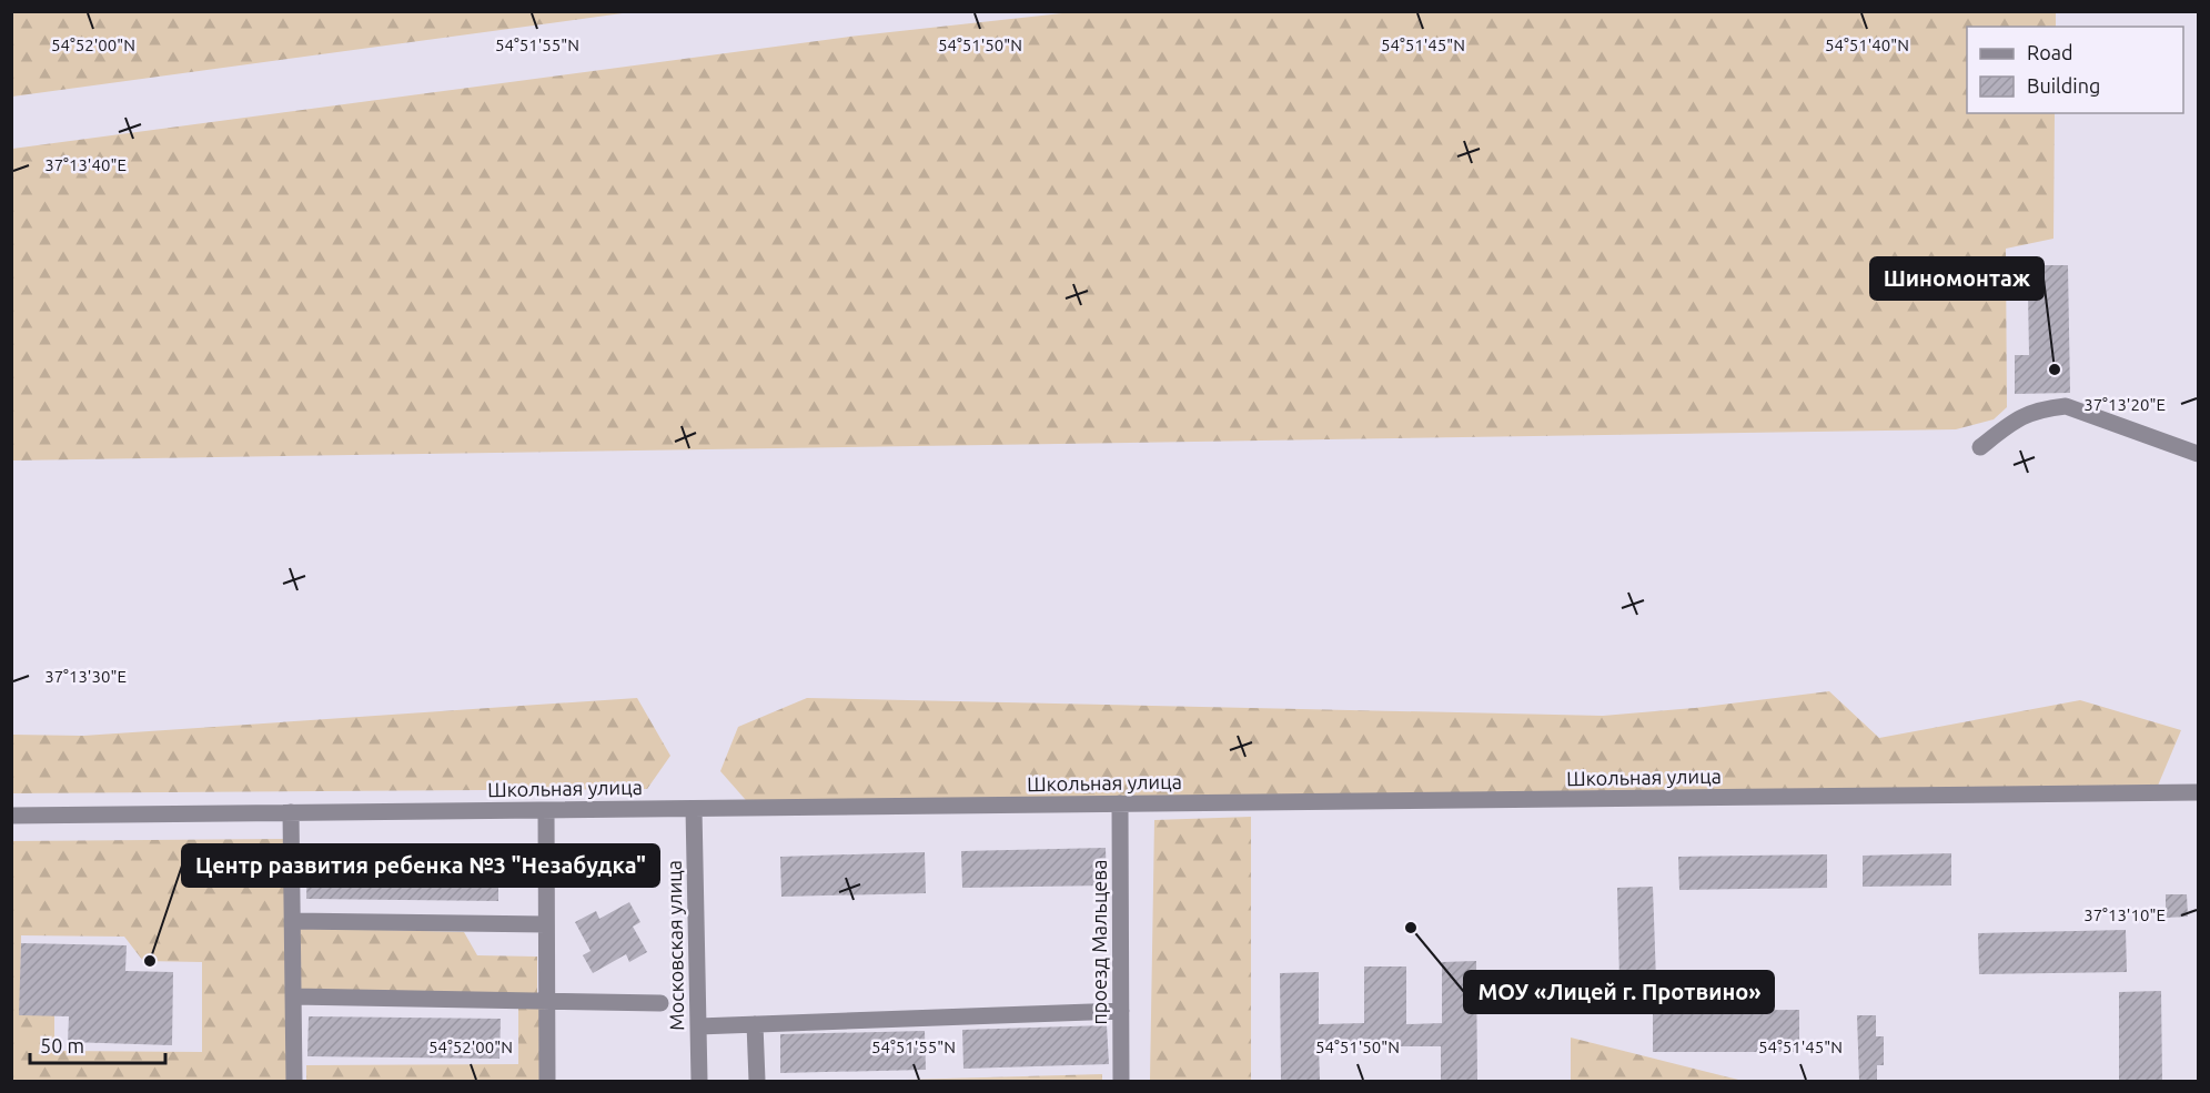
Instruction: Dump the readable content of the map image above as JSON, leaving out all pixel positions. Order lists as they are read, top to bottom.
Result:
{
  "streets": {
    "street": ["Школьная улица", "проезд Мальцева", "Московская улица"]
  },
  "crossings": [
    ["Школьная улица", "проезд Мальцева"],
    ["Школьная улица", "Московская улица"]
  ],
  "places": ["Шиномонтаж", "МОУ «Лицей г. Протвино»", "Центр развития ребенка №3 \"Незабудка\""],
  "legend": ["Road", "Building"],
  "scale_bar": "50 m",
  "coordinates": [
    "54°52'00\"N",
    "54°51'55\"N",
    "54°51'50\"N",
    "54°51'45\"N",
    "54°51'40\"N",
    "37°13'40\"E",
    "37°13'20\"E",
    "37°13'30\"E",
    "37°13'10\"E"
  ]
}
